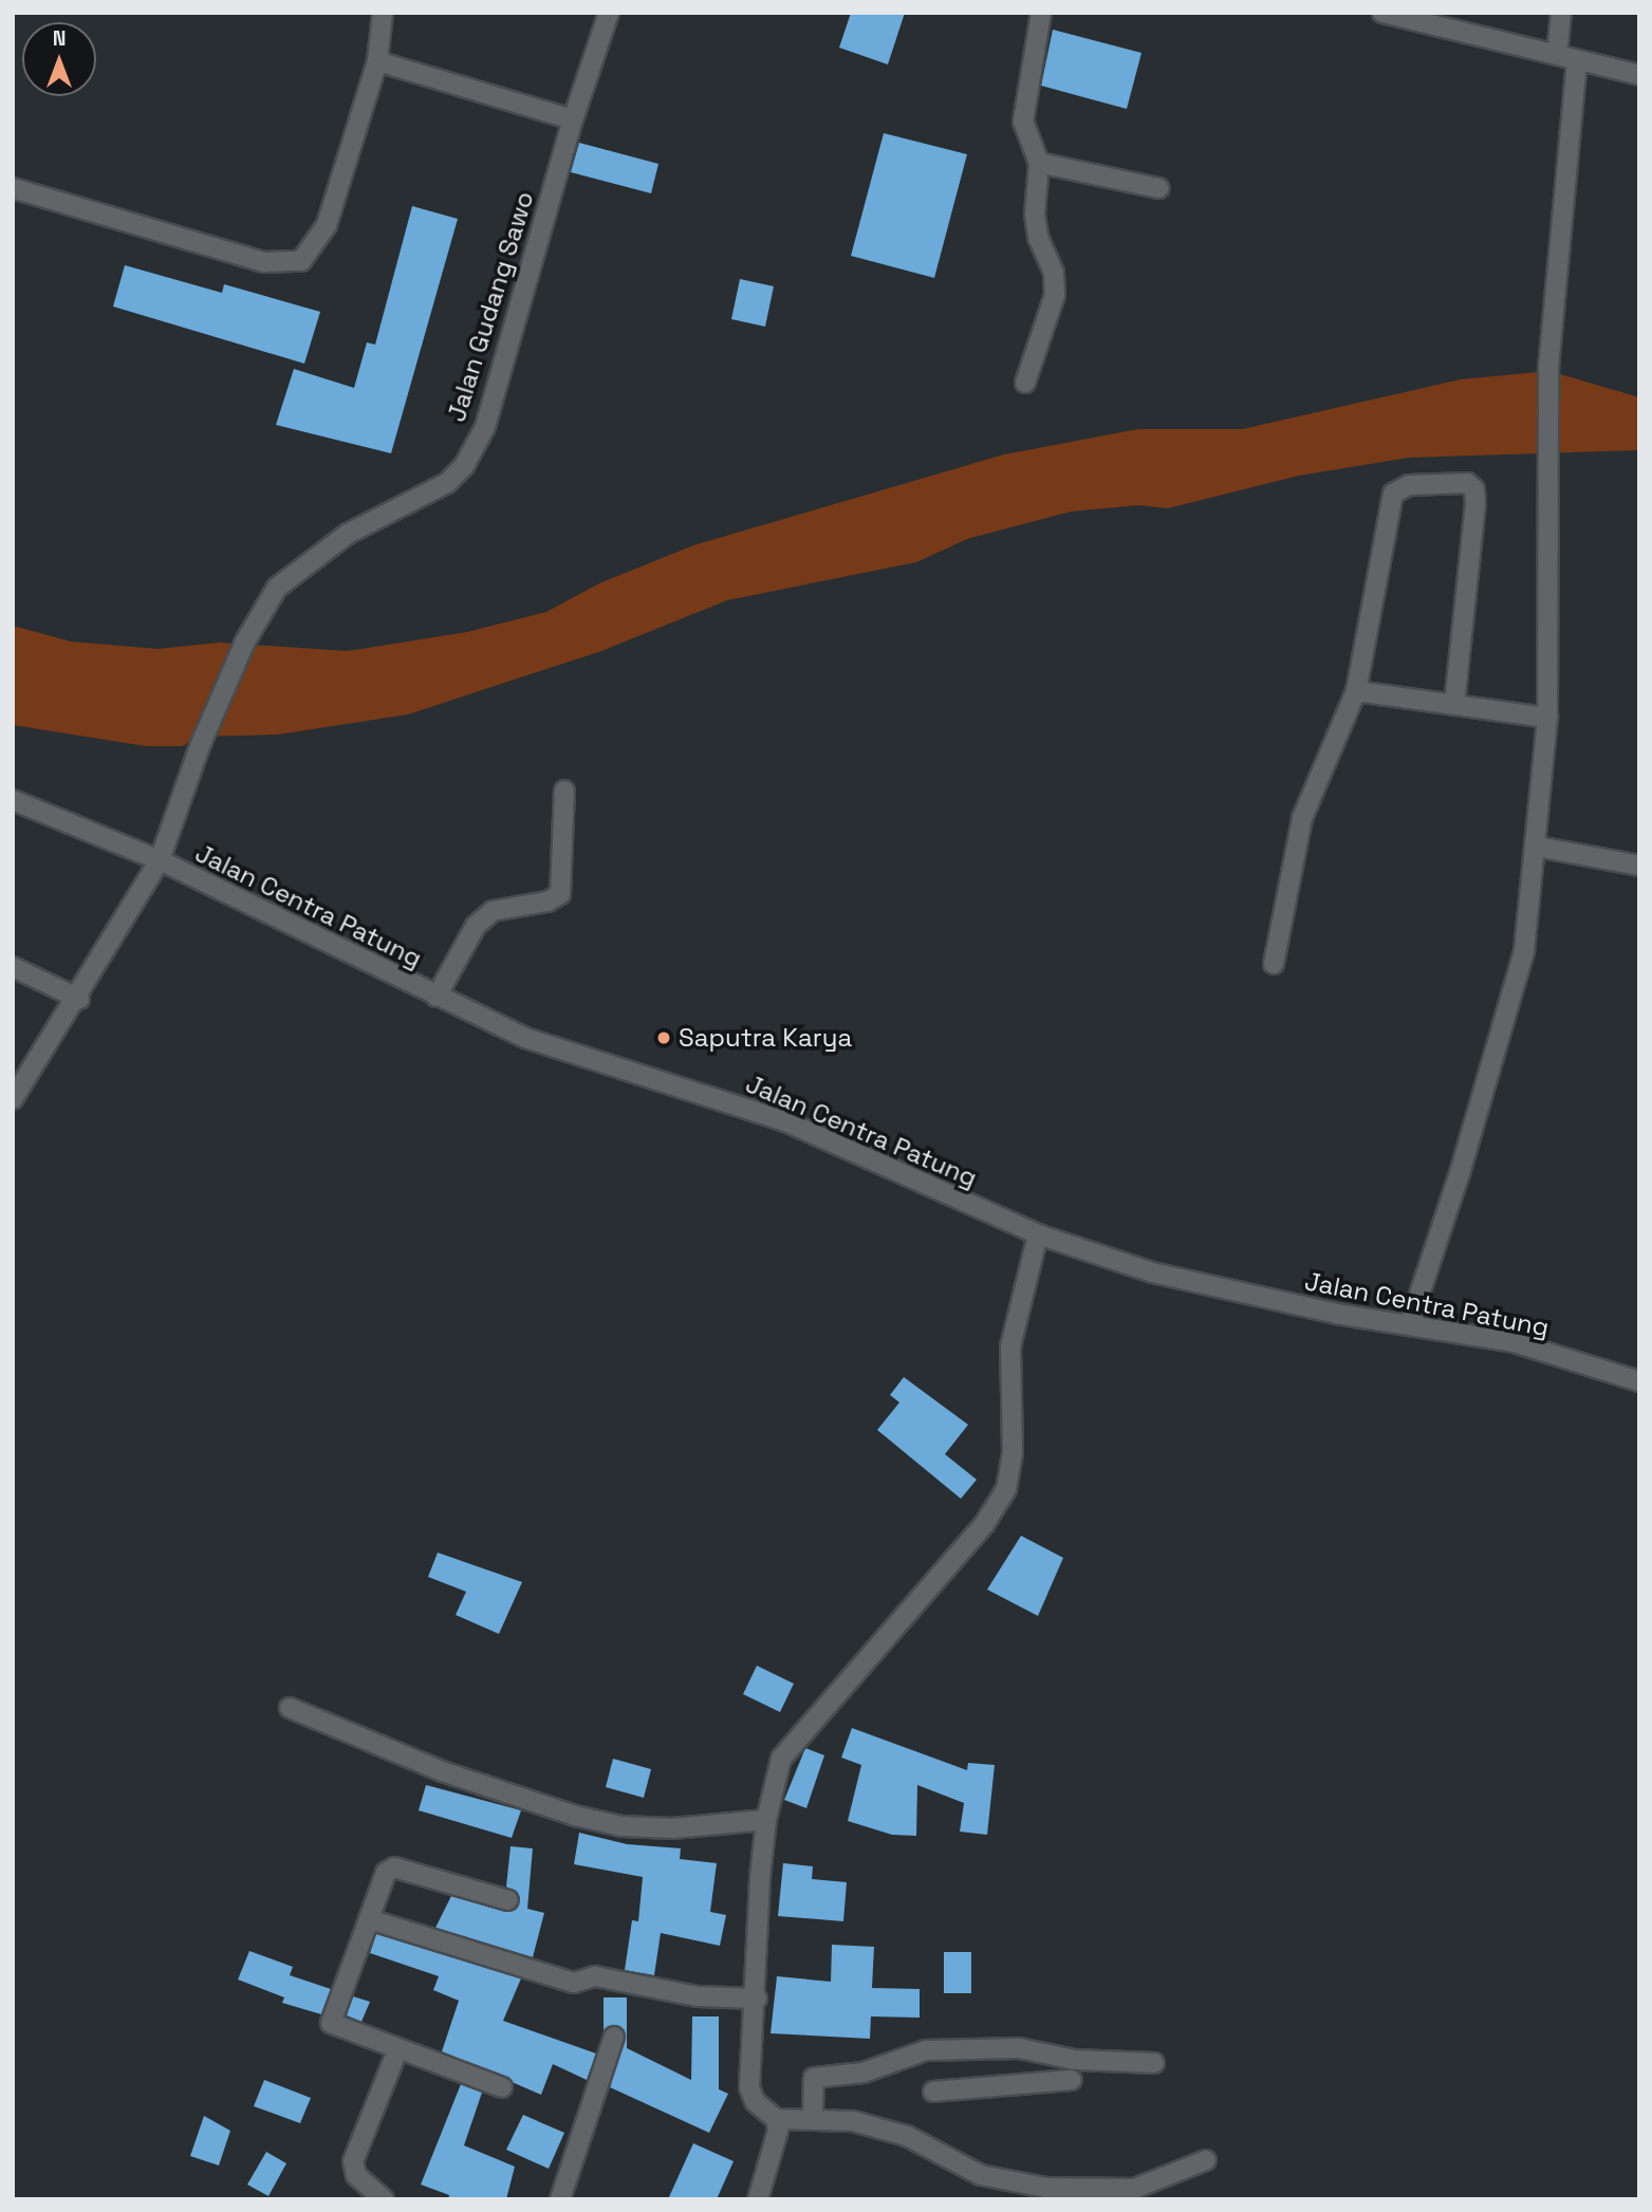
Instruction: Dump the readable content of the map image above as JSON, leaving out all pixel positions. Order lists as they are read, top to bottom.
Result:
{
  "streets": {
    "street": ["Jalan Gudang Sawo", "Jalan Centra Patung"]
  },
  "crossings": [
    ["Jalan Gudang Sawo", "Jalan Centra Patung"]
  ],
  "places": ["Saputra Karya"],
  "north": "top"
}
